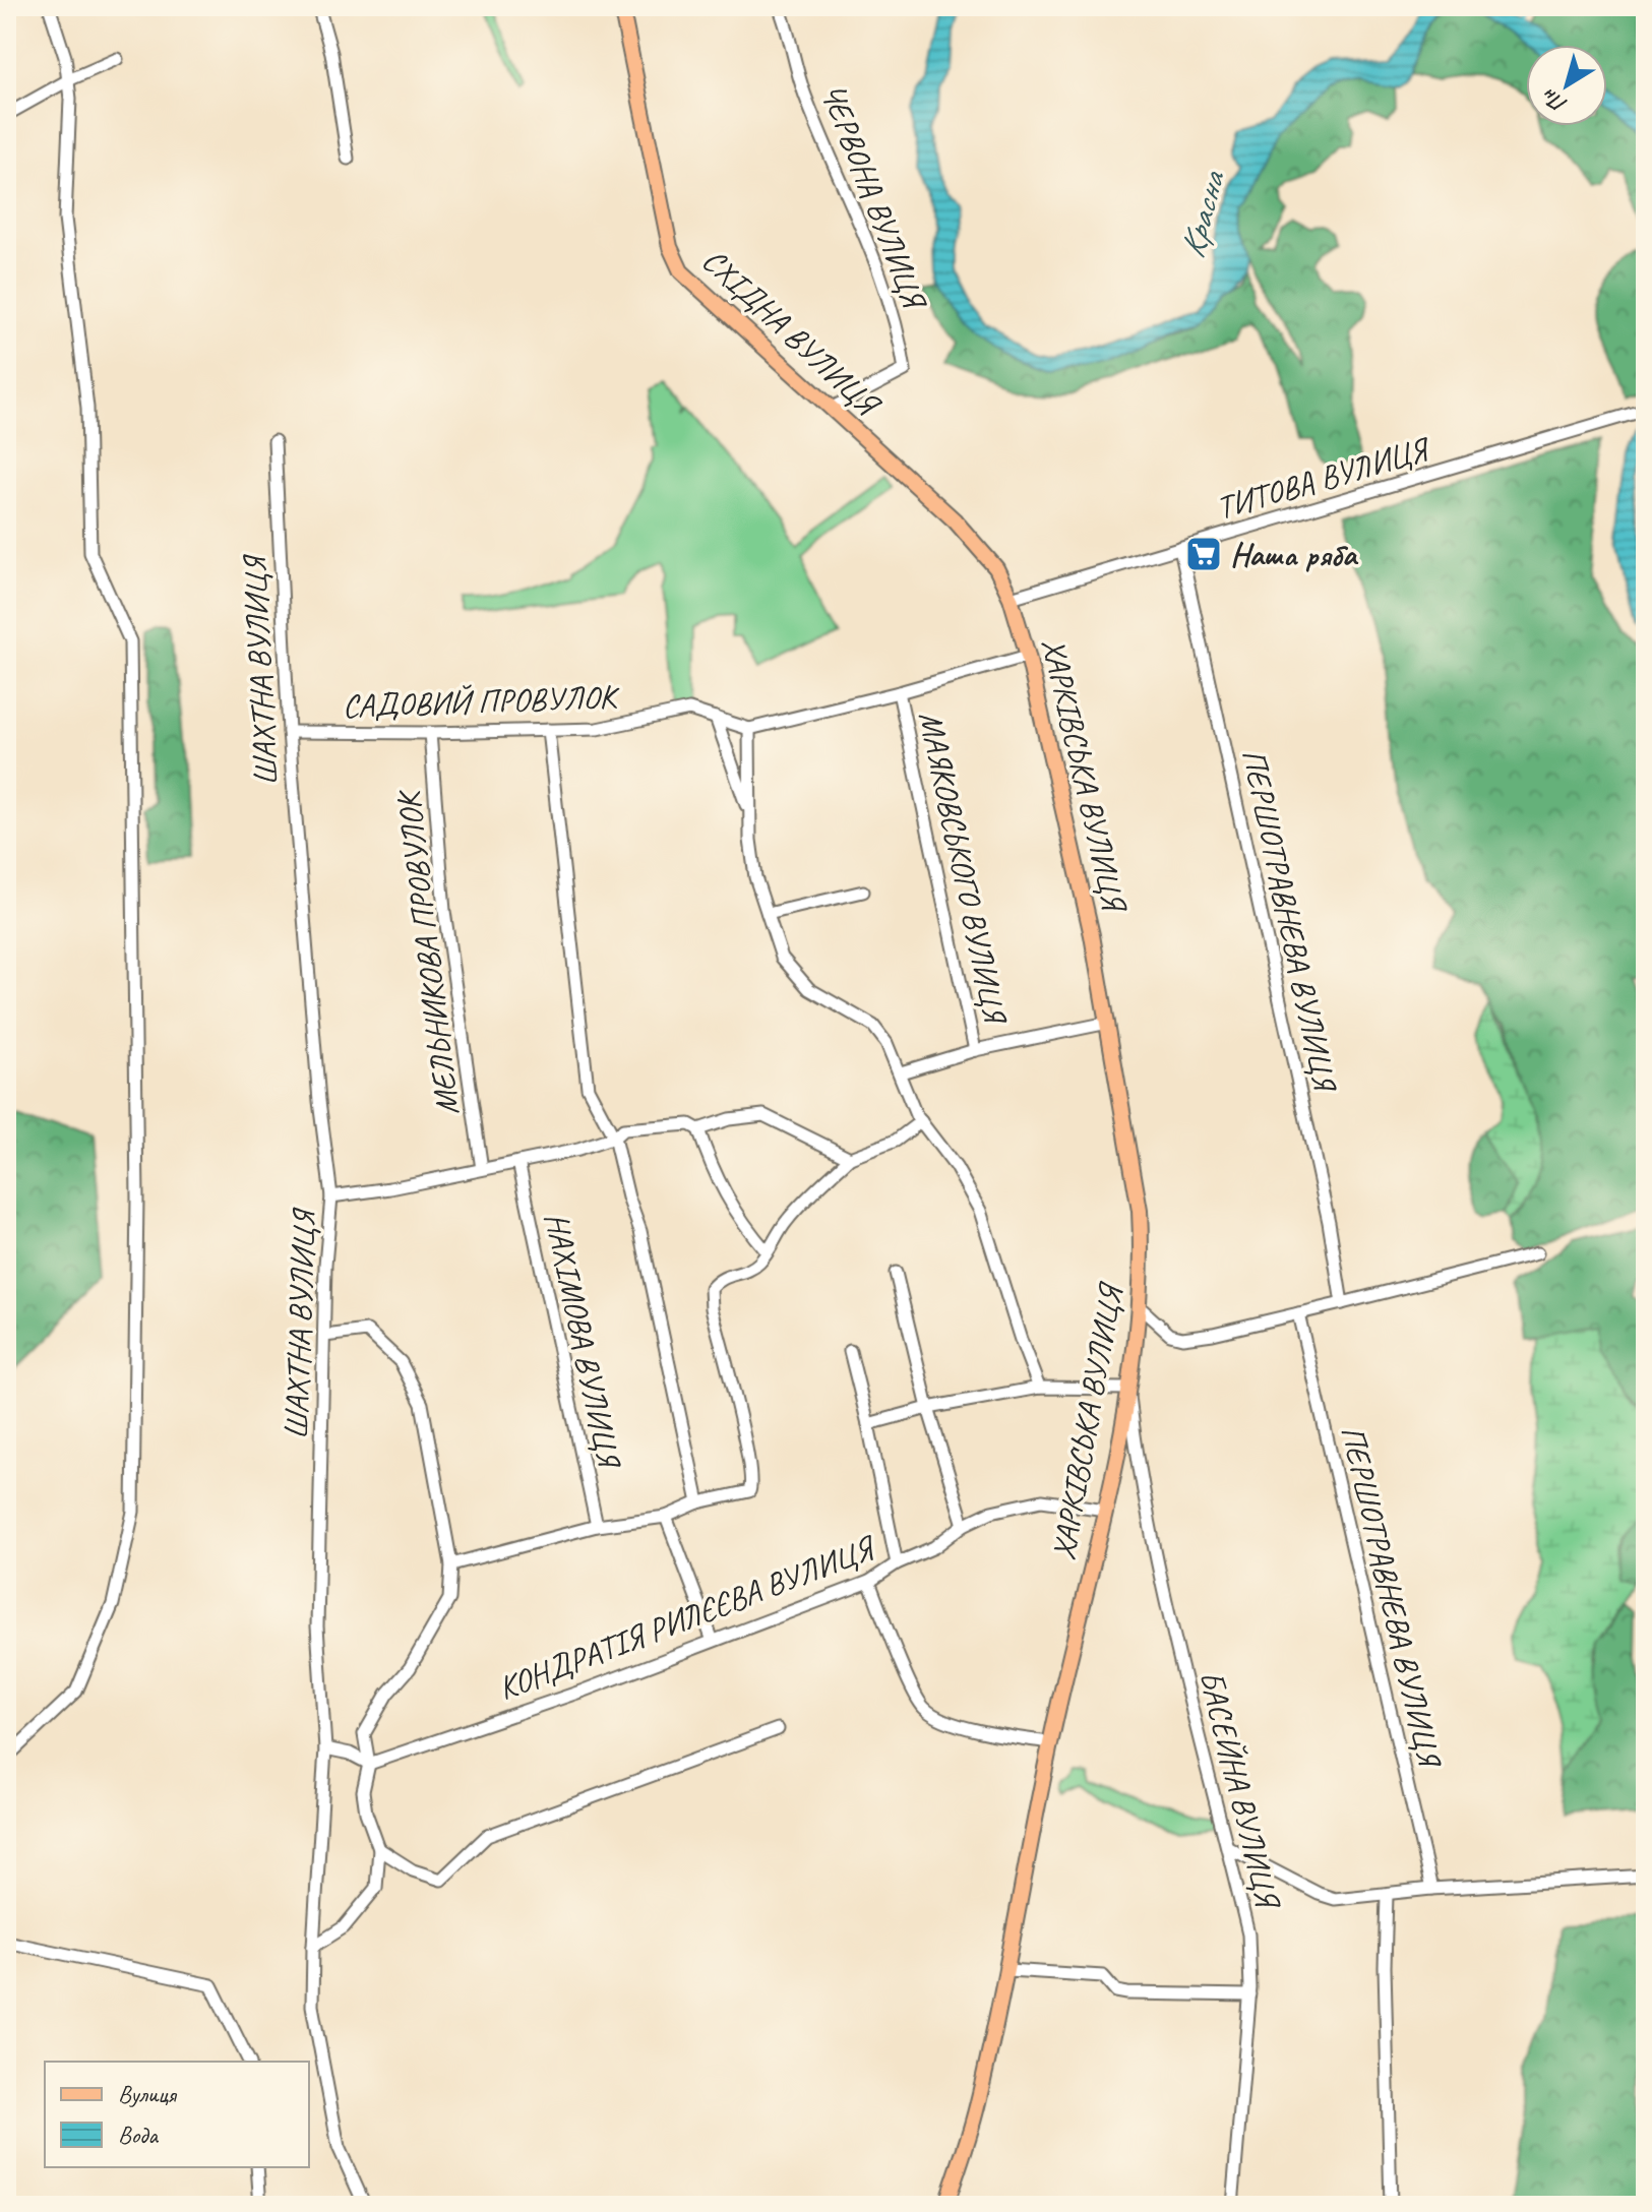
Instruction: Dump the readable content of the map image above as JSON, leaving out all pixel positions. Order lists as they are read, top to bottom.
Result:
{
  "streets": {
    "main road": ["СХІДНА ВУЛИЦЯ", "ХАРКІВСЬКА ВУЛИЦЯ"],
    "street": [
      "ЧЕРВОНА ВУЛИЦЯ",
      "ТИТОВА ВУЛИЦЯ",
      "ШАХТНА ВУЛИЦЯ",
      "САДОВИЙ ПРОВУЛОК",
      "МАЯКОВСЬКОГО ВУЛИЦЯ",
      "ПЕРШОТРАВНЕВА ВУЛИЦЯ",
      "МЕЛЬНИКОВА ПРОВУЛОК",
      "НАХІМОВА ВУЛИЦЯ",
      "КОНДРАТІЯ РИЛЄЄВА ВУЛИЦЯ",
      "БАСЕЙНА ВУЛИЦЯ"
    ]
  },
  "crossings": [
    ["ЧЕРВОНА ВУЛИЦЯ", "СХІДНА ВУЛИЦЯ"],
    ["СХІДНА ВУЛИЦЯ", "ТИТОВА ВУЛИЦЯ"],
    ["СХІДНА ВУЛИЦЯ", "ХАРКІВСЬКА ВУЛИЦЯ"],
    ["ТИТОВА ВУЛИЦЯ", "ХАРКІВСЬКА ВУЛИЦЯ"],
    ["ТИТОВА ВУЛИЦЯ", "ПЕРШОТРАВНЕВА ВУЛИЦЯ"],
    ["ШАХТНА ВУЛИЦЯ", "САДОВИЙ ПРОВУЛОК"],
    ["САДОВИЙ ПРОВУЛОК", "МЕЛЬНИКОВА ПРОВУЛОК"],
    ["ХАРКІВСЬКА ВУЛИЦЯ", "КОНДРАТІЯ РИЛЄЄВА ВУЛИЦЯ"],
    ["ХАРКІВСЬКА ВУЛИЦЯ", "БАСЕЙНА ВУЛИЦЯ"]
  ],
  "water": ["Красна"],
  "places": {
    "supermarket": ["Наша ряба"]
  },
  "legend": ["Вулиця", "Вода"],
  "north": "bottom left"
}
